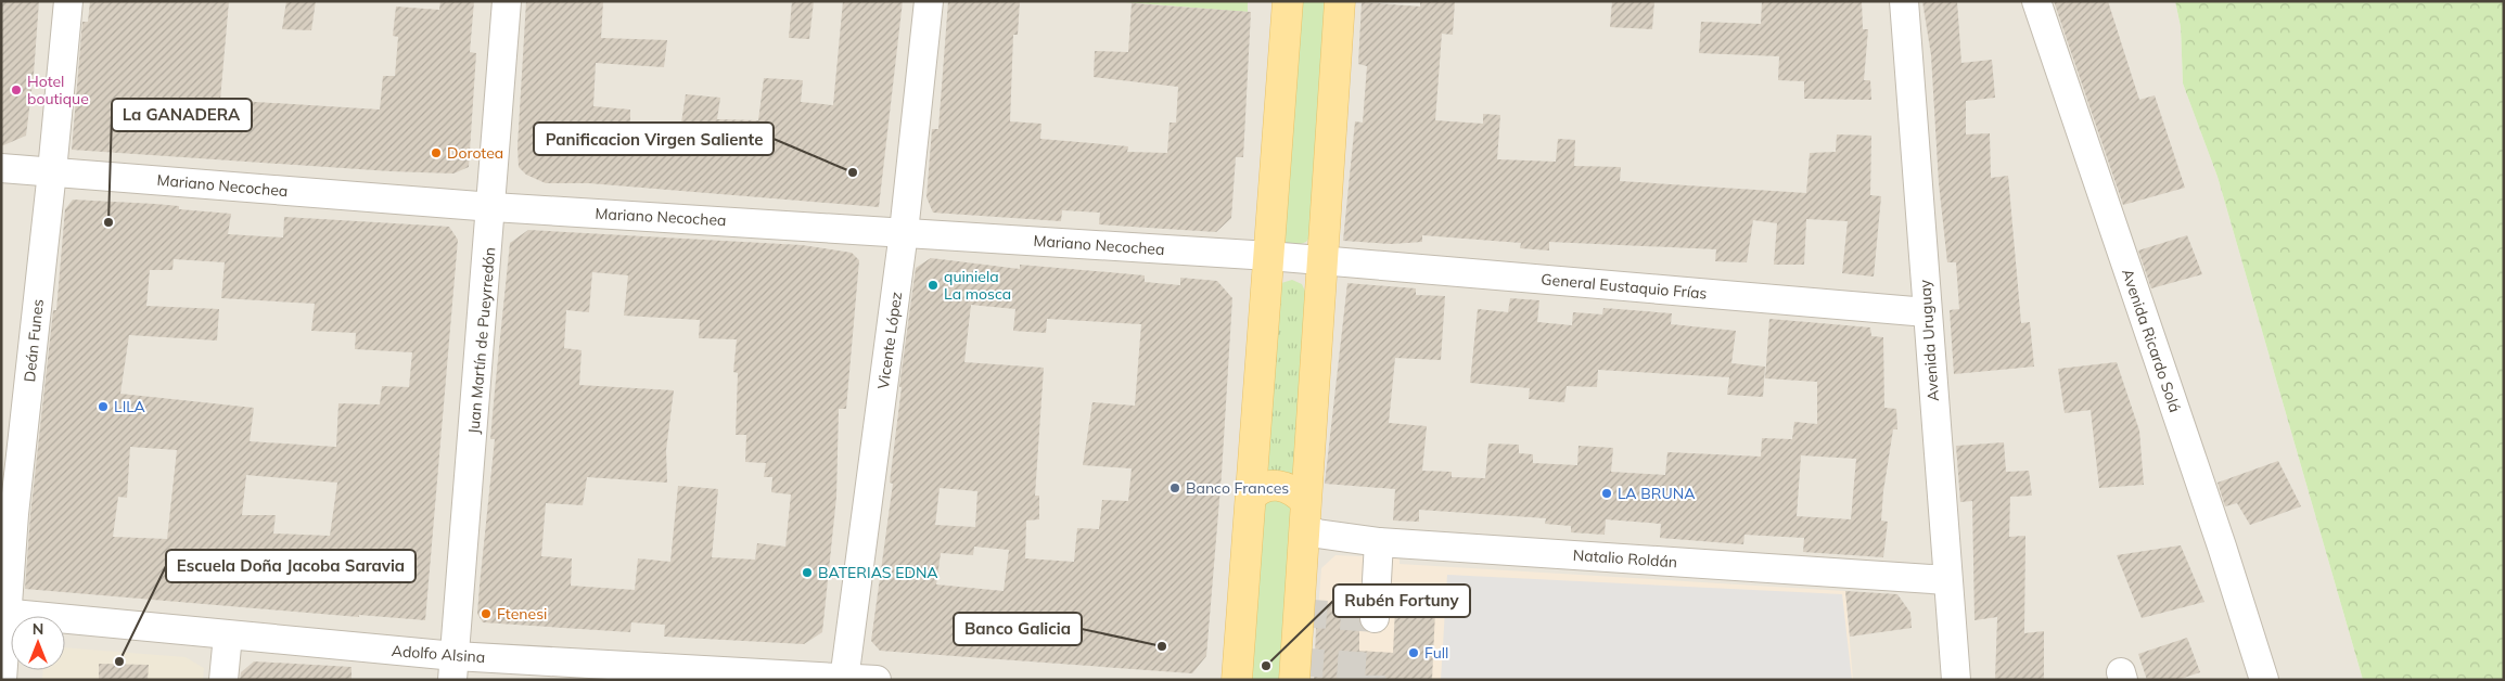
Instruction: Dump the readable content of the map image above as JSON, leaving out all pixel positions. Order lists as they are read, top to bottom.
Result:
{
  "streets": {
    "street": [
      "Mariano Necochea",
      "General Eustaquio Frías",
      "Deán Funes",
      "Juan Martín de Pueyrredón",
      "Vicente López",
      "Avenida Uruguay",
      "Avenida Ricardo Solá",
      "Natalio Roldán",
      "Adolfo Alsina"
    ]
  },
  "crossings": [
    ["Mariano Necochea", "General Eustaquio Frías"],
    ["Mariano Necochea", "Deán Funes"],
    ["Mariano Necochea", "Juan Martín de Pueyrredón"],
    ["Mariano Necochea", "Vicente López"],
    ["General Eustaquio Frías", "Avenida Uruguay"],
    ["Deán Funes", "Adolfo Alsina"],
    ["Juan Martín de Pueyrredón", "Adolfo Alsina"],
    ["Vicente López", "Adolfo Alsina"],
    ["Avenida Uruguay", "Natalio Roldán"]
  ],
  "places": [
    "Hotel boutique",
    "Dorotea",
    "Panificacion Virgen Saliente",
    "La GANADERA",
    "quiniela La mosca",
    "LILA",
    "Banco Frances",
    "LA BRUNA",
    "BATERIAS EDNA",
    "Ftenesi",
    "Banco Galicia",
    "Full",
    "Escuela Doña Jacoba Saravia",
    "Rubén Fortuny"
  ],
  "north": "top"
}
